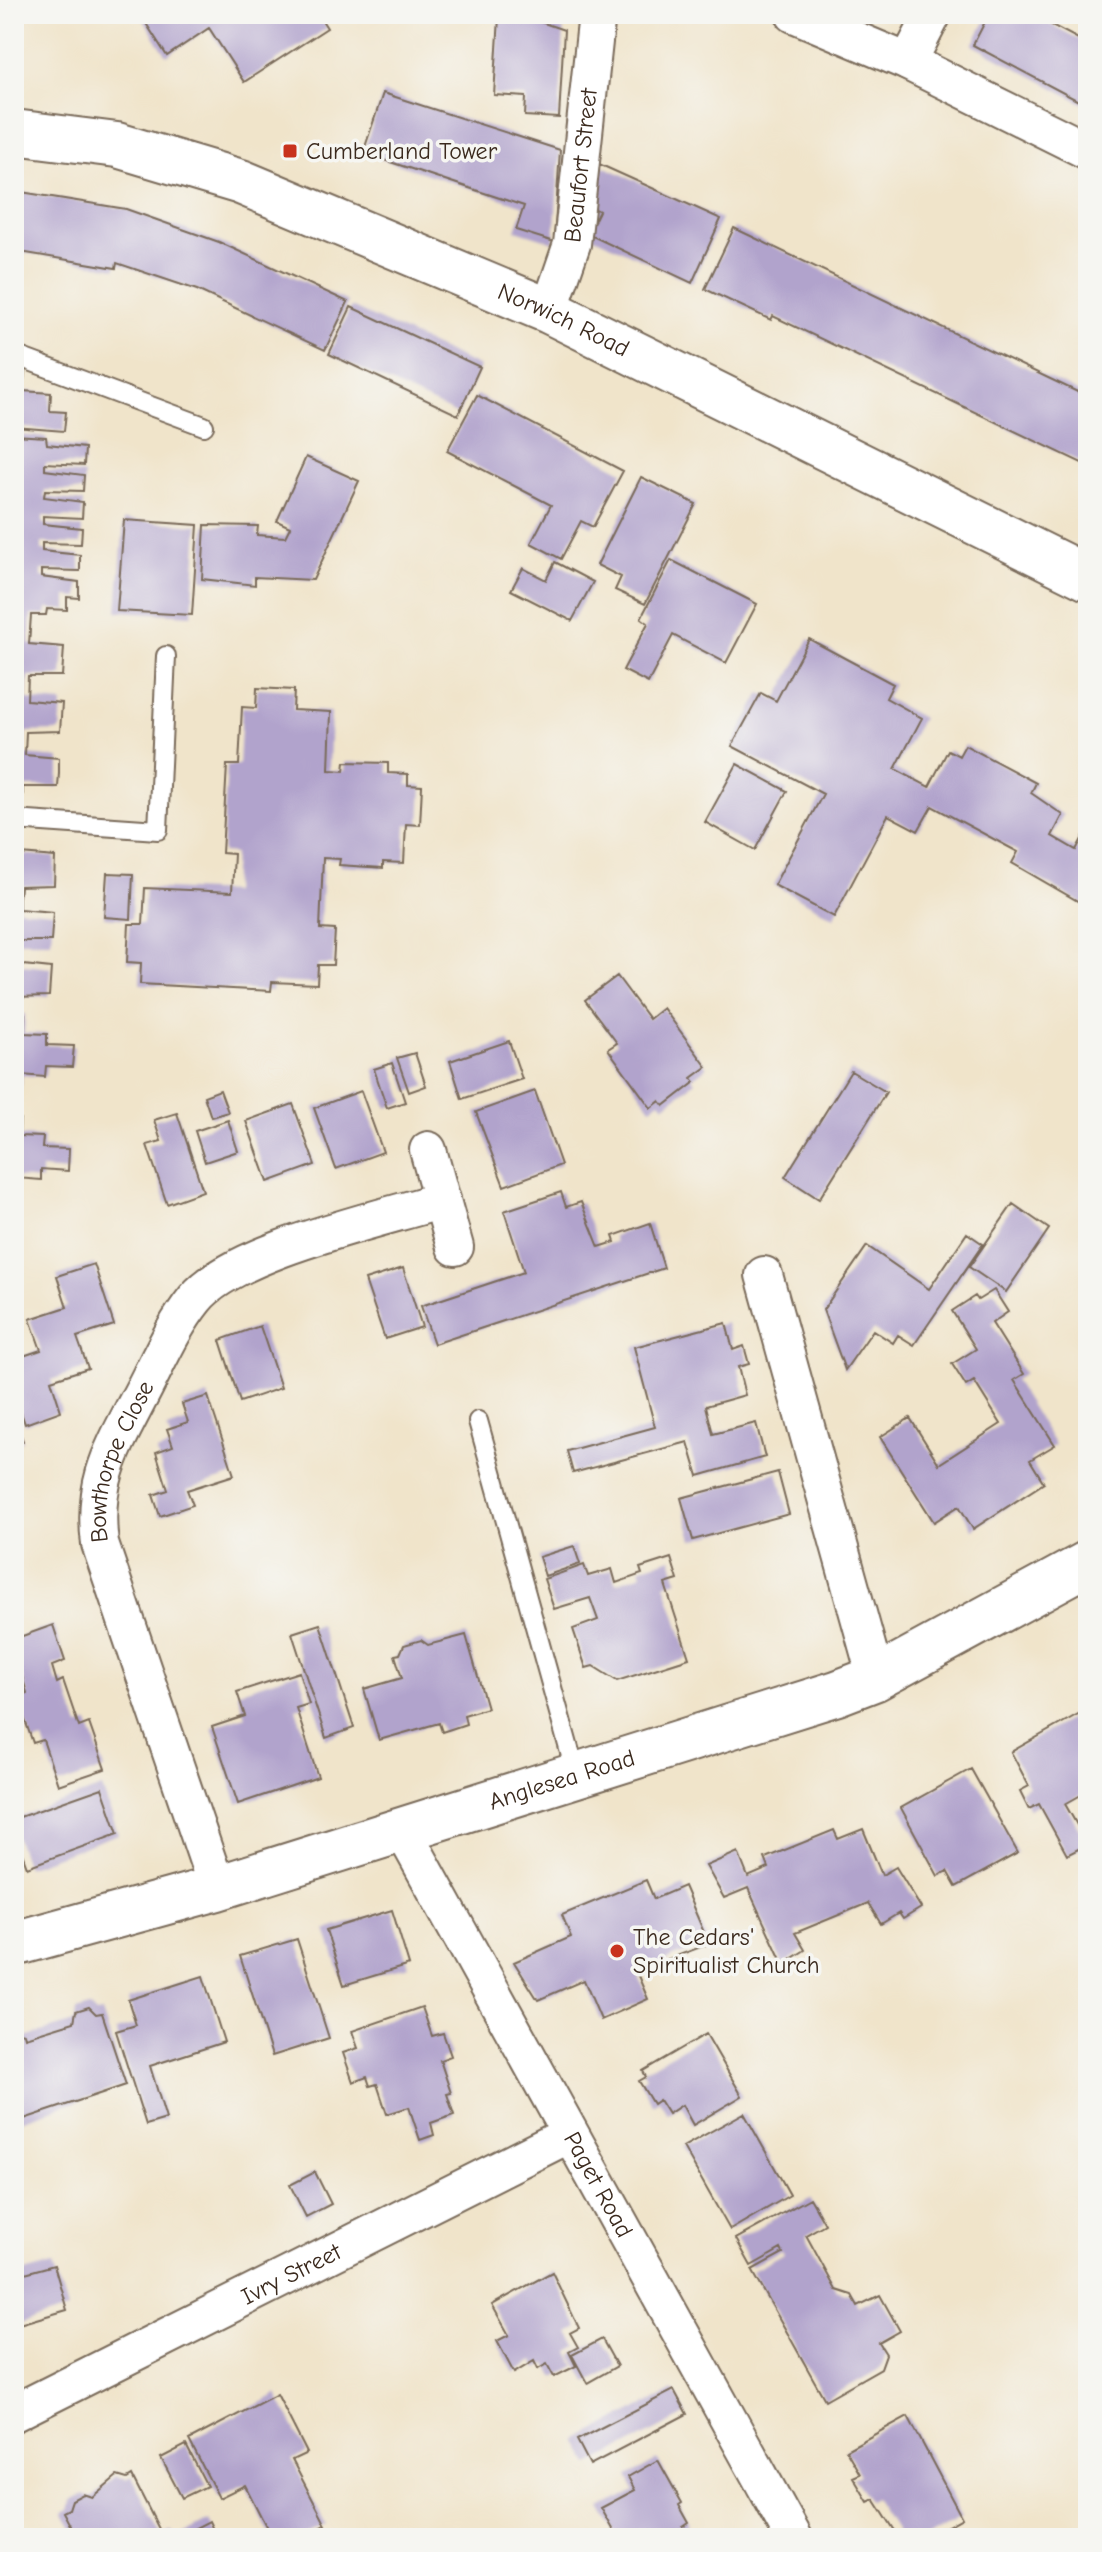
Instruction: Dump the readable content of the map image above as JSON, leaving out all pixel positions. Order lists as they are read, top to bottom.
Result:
{
  "streets": {
    "main road": ["Norwich Road", "Anglesea Road"],
    "street": [
      "Beaufort Street",
      "Bowthorpe Close",
      "Paget Road",
      "Ivry Street"
    ]
  },
  "crossings": [
    ["Beaufort Street", "Norwich Road"],
    ["Bowthorpe Close", "Anglesea Road"],
    ["Anglesea Road", "Paget Road"],
    ["Paget Road", "Ivry Street"]
  ],
  "places": {
    "transit": ["Cumberland Tower"],
    "other": ["The Cedars' Spiritualist Church"]
  }
}
